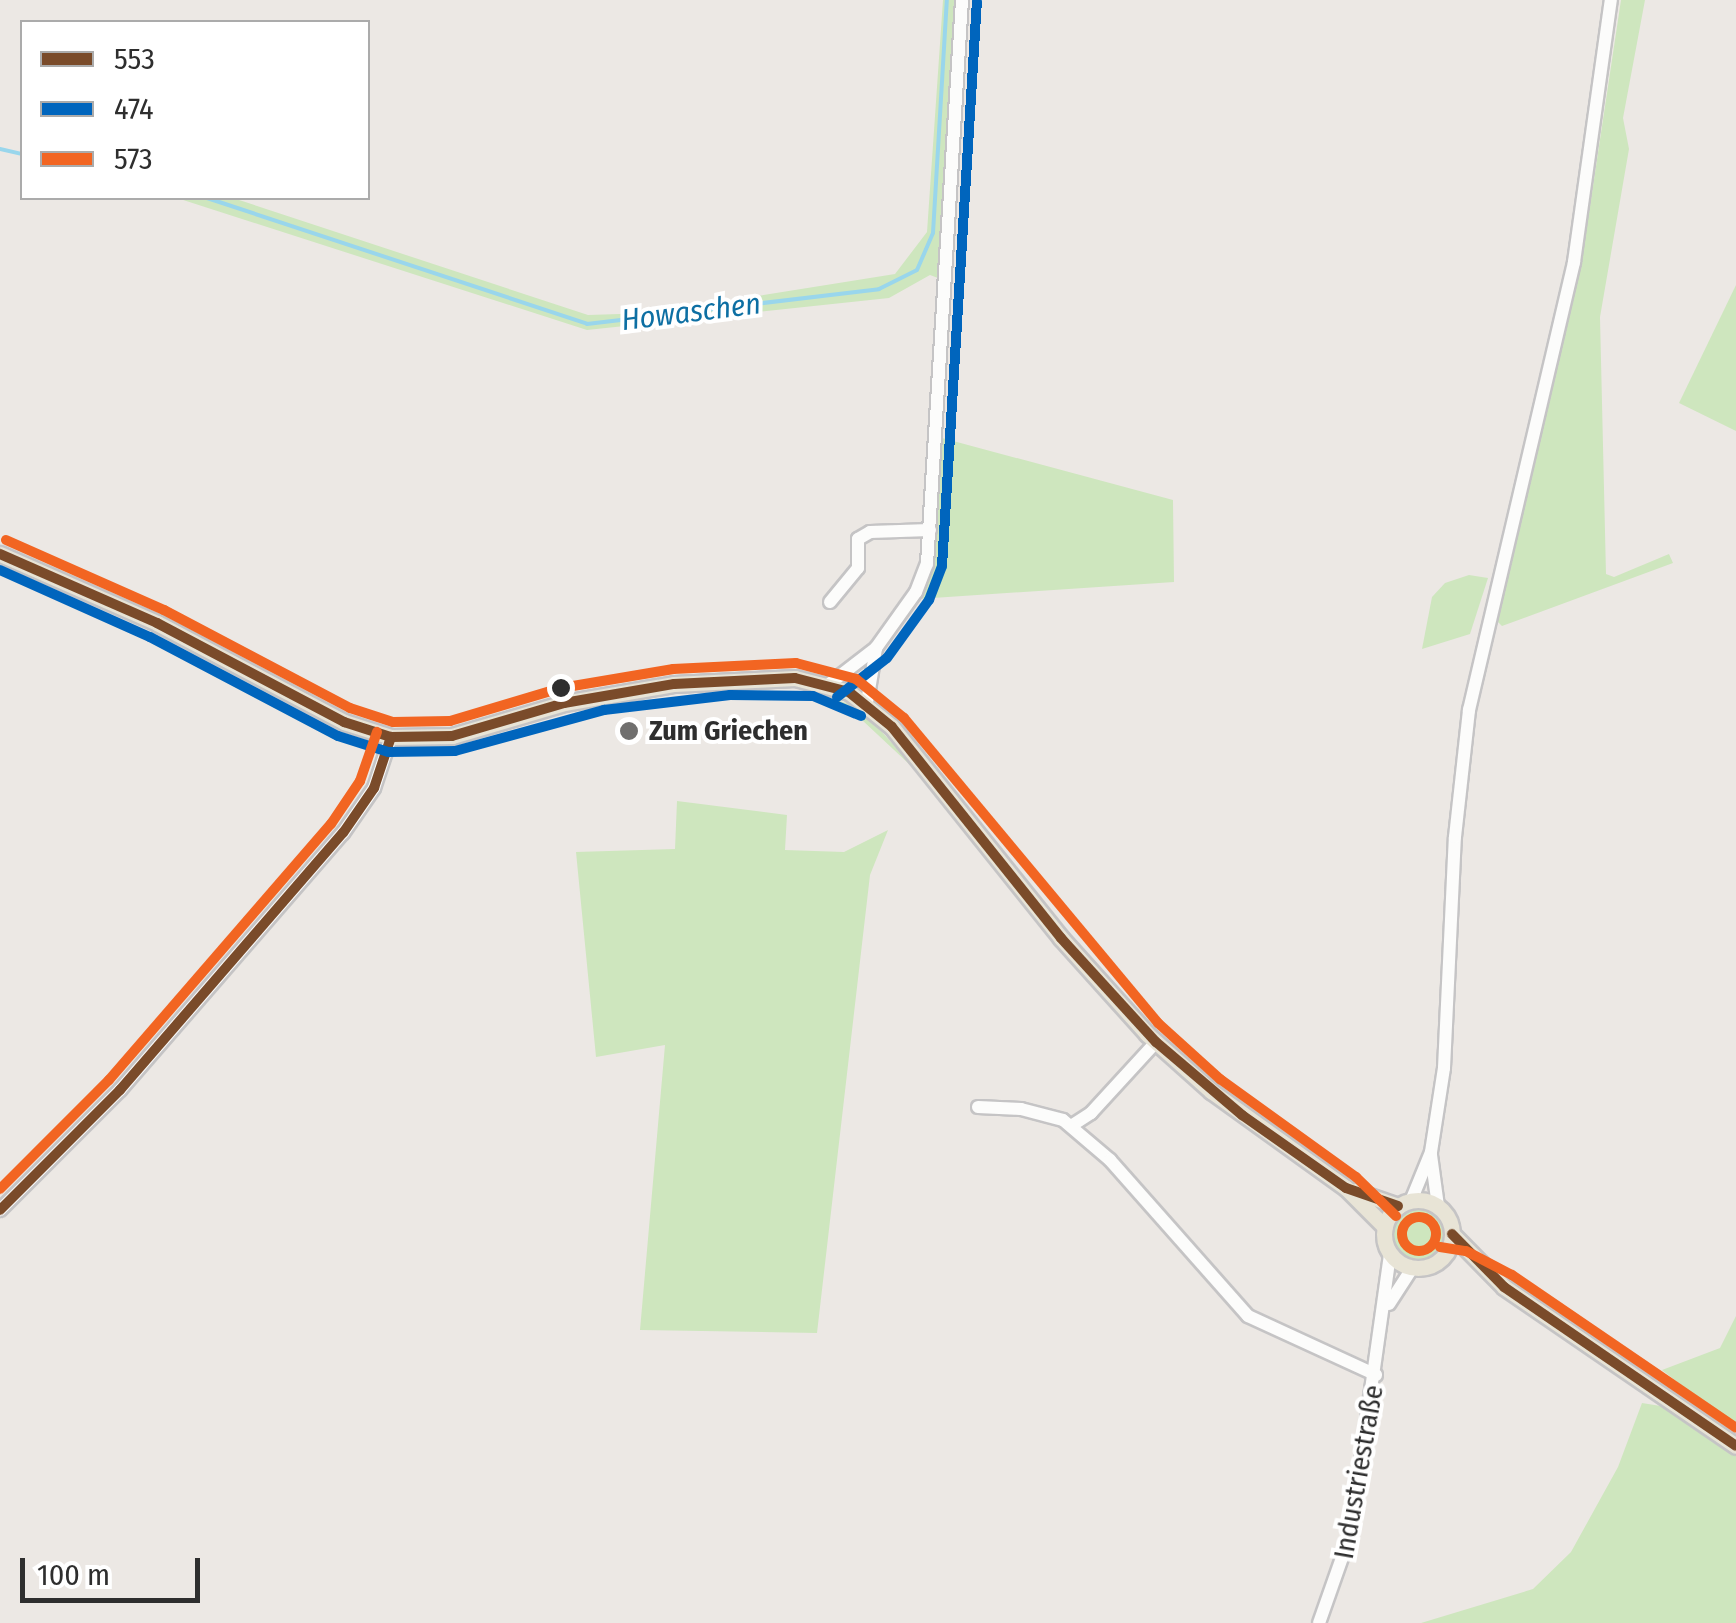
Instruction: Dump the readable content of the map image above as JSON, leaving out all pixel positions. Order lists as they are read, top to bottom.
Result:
{
  "streets": {
    "street": ["Industriestraße"]
  },
  "water": ["Howaschen"],
  "places": ["Zum Griechen"],
  "lines": ["transit line 474", "transit line 573", "transit line 553"],
  "legend": ["553", "474", "573"],
  "scale_bar": "100 m"
}
